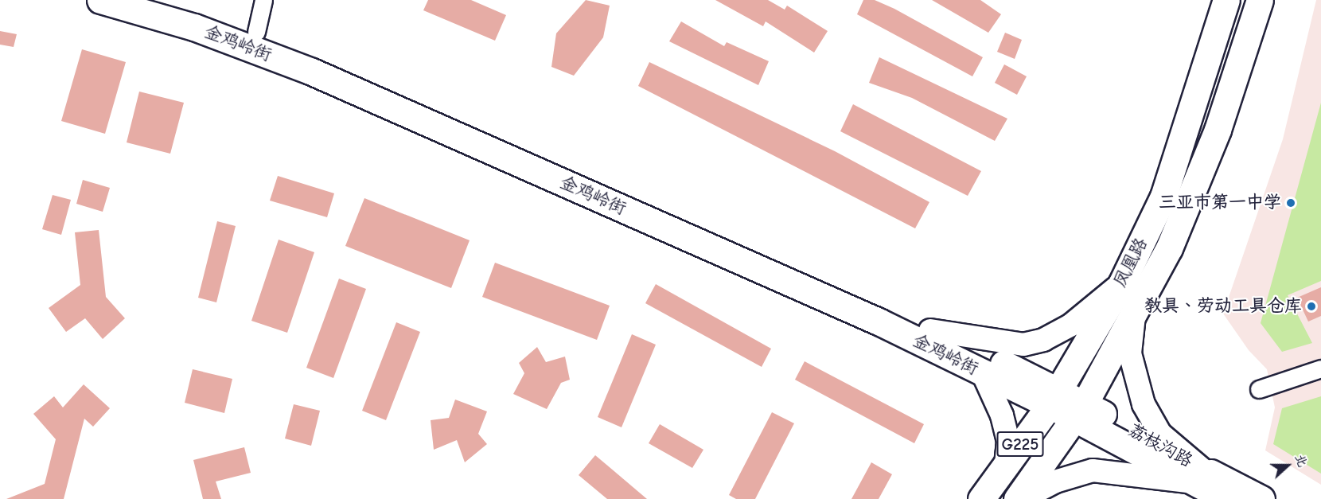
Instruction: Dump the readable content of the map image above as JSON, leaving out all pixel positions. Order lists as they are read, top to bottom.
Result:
{
  "streets": {
    "main road": [
      "金鸡岭街",
      "凤凰路",
      "G225",
      "荔枝沟路"
    ]
  },
  "crossings": [
    ["金鸡岭街", "凤凰路"],
    ["金鸡岭街", "荔枝沟路"],
    ["凤凰路", "荔枝沟路"]
  ],
  "places": ["三亚市第一中学", "教具、劳动工具仓库"],
  "north": "right"
}
